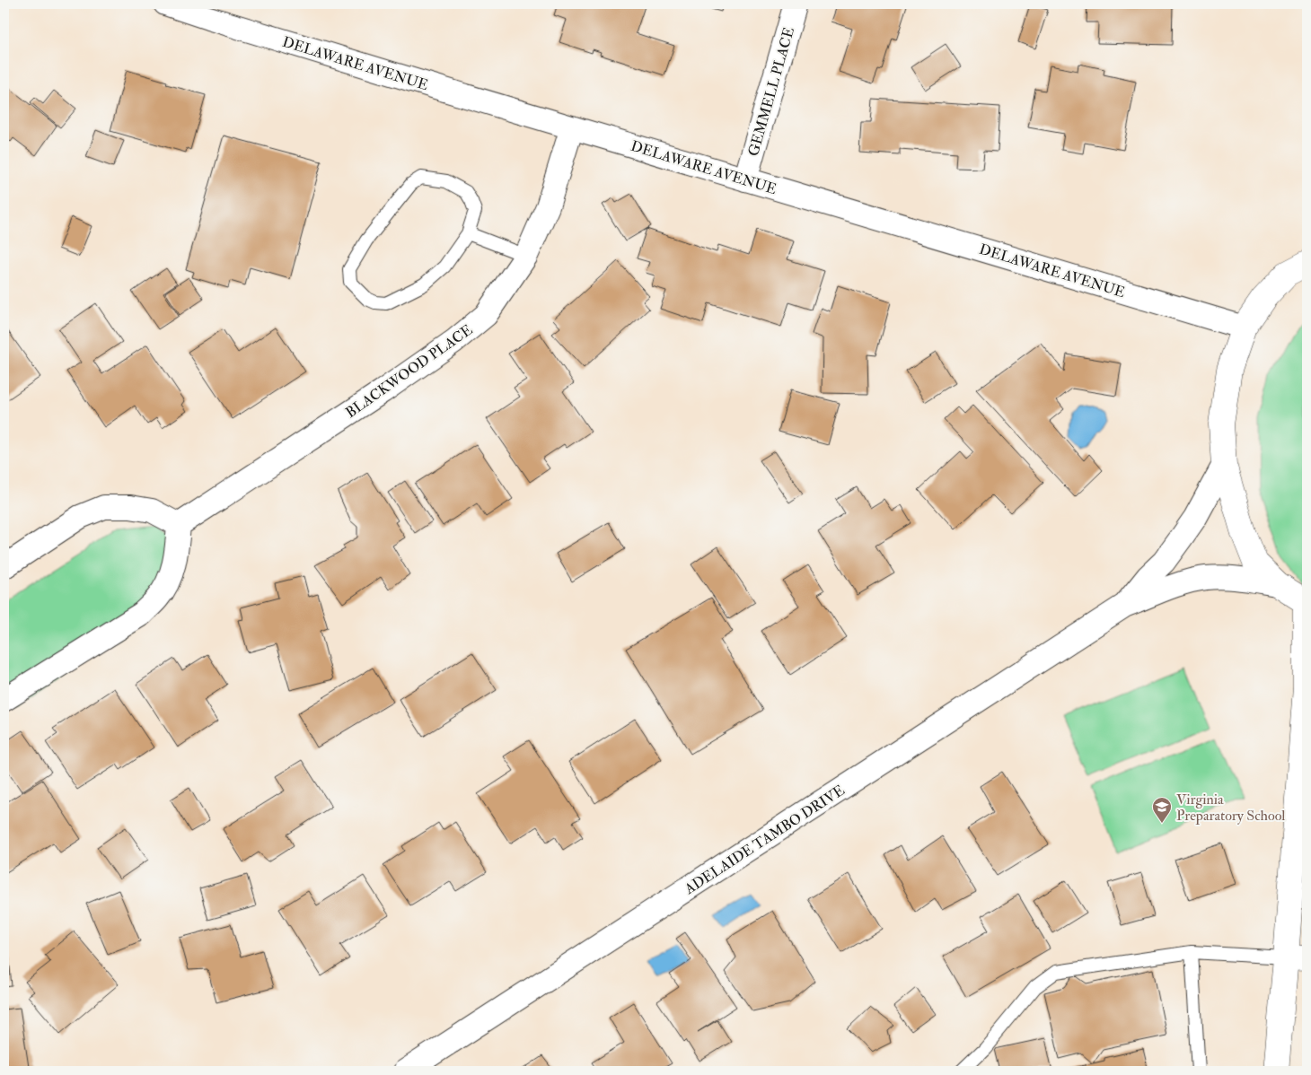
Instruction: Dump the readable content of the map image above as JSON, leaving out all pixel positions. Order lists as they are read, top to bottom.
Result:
{
  "streets": {
    "street": [
      "DELAWARE AVENUE",
      "GEMMELL PLACE",
      "BLACKWOOD PLACE",
      "ADELAIDE TAMBO DRIVE"
    ]
  },
  "crossings": [
    ["DELAWARE AVENUE", "GEMMELL PLACE"],
    ["DELAWARE AVENUE", "BLACKWOOD PLACE"]
  ],
  "places": {
    "school or university": ["Virginia Preparatory School"]
  }
}
